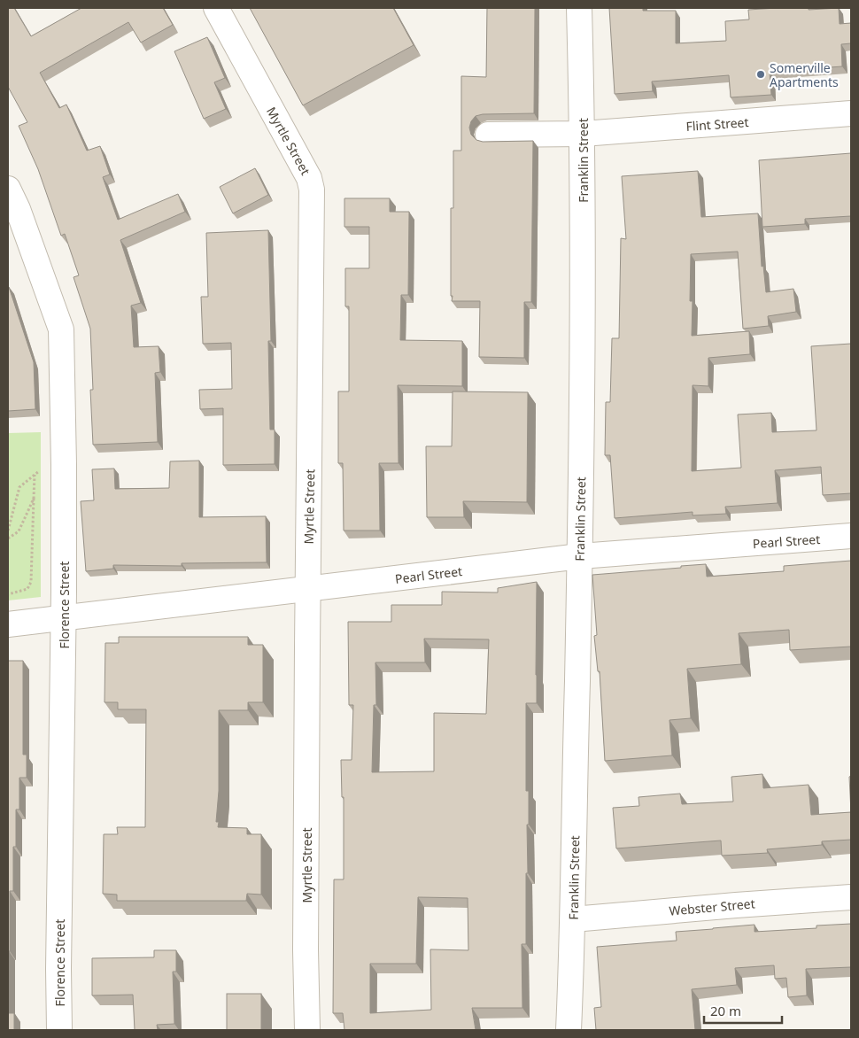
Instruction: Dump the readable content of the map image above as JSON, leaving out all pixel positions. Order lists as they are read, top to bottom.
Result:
{
  "streets": {
    "street": [
      "Flint Street",
      "Myrtle Street",
      "Franklin Street",
      "Pearl Street",
      "Florence Street",
      "Webster Street"
    ]
  },
  "crossings": [
    ["Flint Street", "Franklin Street"],
    ["Myrtle Street", "Pearl Street"],
    ["Franklin Street", "Pearl Street"],
    ["Franklin Street", "Webster Street"],
    ["Pearl Street", "Florence Street"]
  ],
  "places": ["Somerville Apartments"],
  "scale_bar": "20 m"
}
